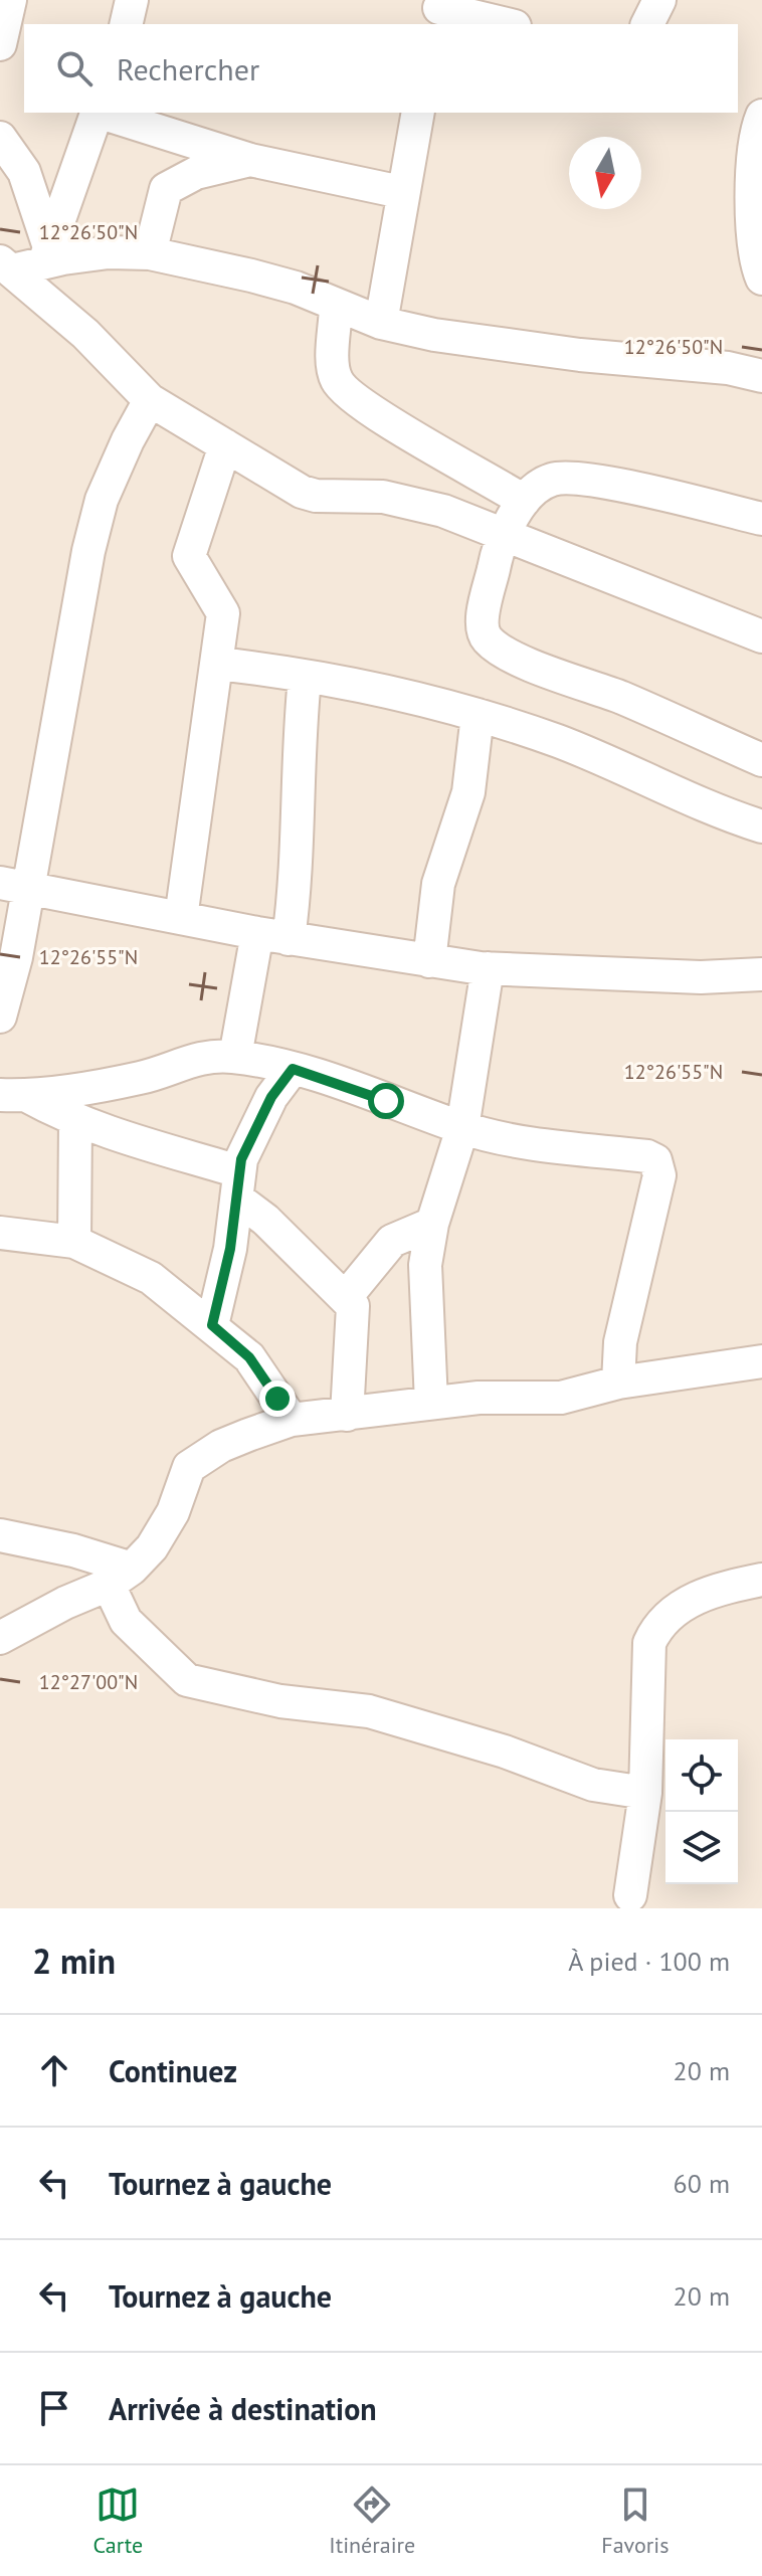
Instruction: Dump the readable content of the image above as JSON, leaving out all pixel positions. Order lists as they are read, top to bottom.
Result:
{
  "north": "bottom",
  "page": {
    "search": "Rechercher",
    "heading": ["2 min", "À pied · 100 m"],
    "list": [
      ["Continuez", "20 m"],
      ["Tournez à gauche", "60 m"],
      ["Tournez à gauche", "20 m"],
      "Arrivée à destination"
    ],
    "nav": ["Carte", "Itinéraire", "Favoris"]
  },
  "coordinates": ["12°26'50\"N", "12°26'55\"N", "12°27'00\"N"]
}
